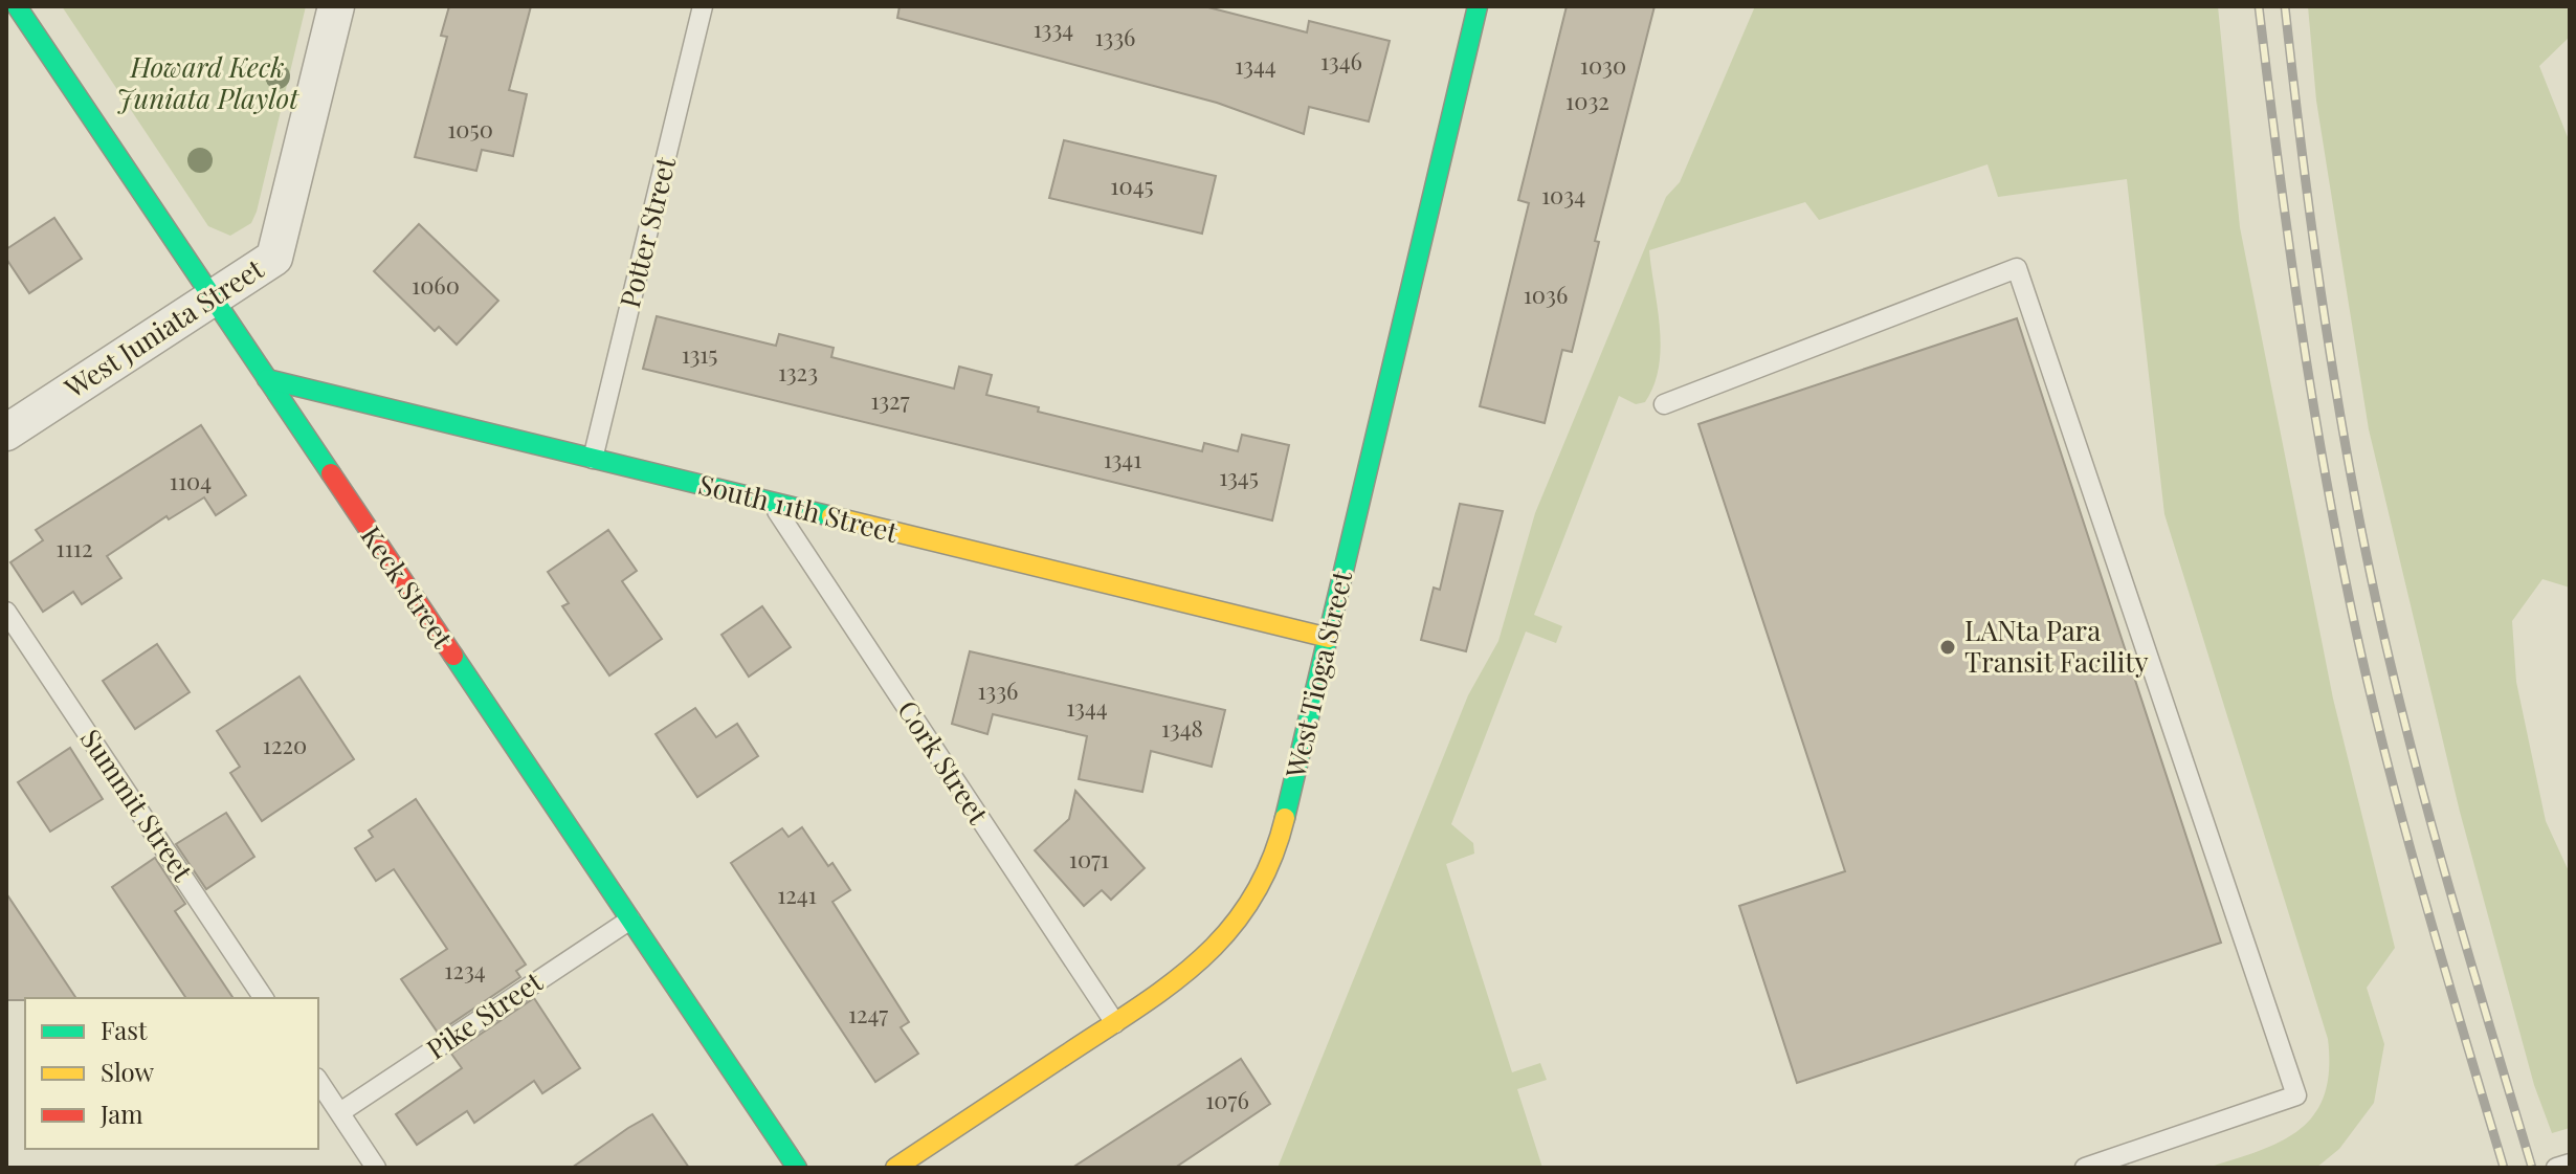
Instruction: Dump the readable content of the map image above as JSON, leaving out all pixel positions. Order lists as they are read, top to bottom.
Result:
{
  "streets": {
    "street": [
      "West Juniata Street",
      "South 11th Street",
      "Keck Street",
      "West Tioga Street"
    ],
    "lane": [
      "Potter Street",
      "Cork Street",
      "Summit Street",
      "Pike Street"
    ]
  },
  "crossings": [
    ["Potter Street", "South 11th Street"],
    ["West Juniata Street", "Keck Street"],
    ["South 11th Street", "Keck Street"],
    ["South 11th Street", "West Tioga Street"],
    ["South 11th Street", "Cork Street"],
    ["Keck Street", "Pike Street"],
    ["West Tioga Street", "Cork Street"]
  ],
  "parks": ["Howard Keck Juniata Playlot"],
  "places": ["LANta Para Transit Facility"],
  "house_numbers": [
    "1334",
    "1336",
    "1346",
    "1344",
    "1030",
    "1032",
    "1050",
    "1045",
    "1034",
    "1060",
    "1036",
    "1315",
    "1323",
    "1327",
    "1341",
    "1345",
    "1104",
    "1112",
    "1336",
    "1344",
    "1348",
    "1220",
    "1071",
    "1241",
    "1234",
    "1247",
    "1076"
  ],
  "legend": ["Fast", "Slow", "Jam"]
}
